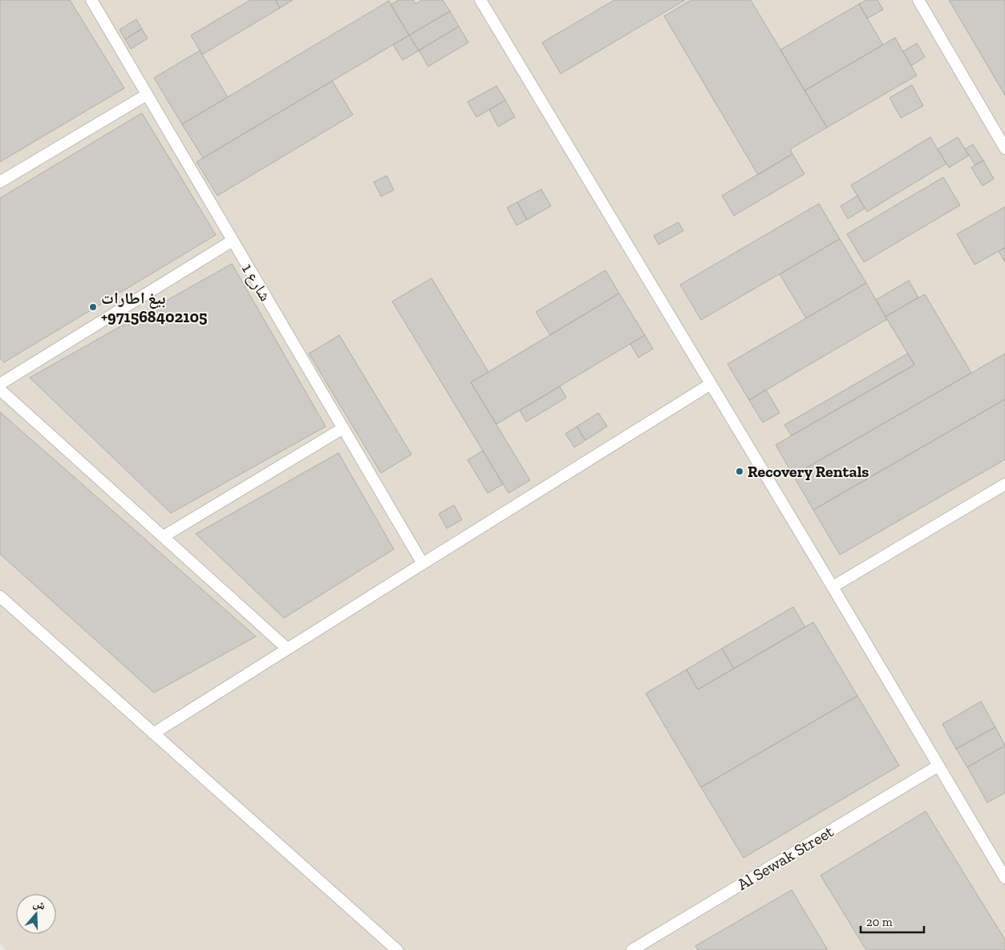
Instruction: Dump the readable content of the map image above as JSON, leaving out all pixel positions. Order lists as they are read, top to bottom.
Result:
{
  "streets": {
    "lane": ["شارع 1", "Al Sewak Street"]
  },
  "places": ["بيغ اطارات +971568402105", "Recovery Rentals"],
  "scale_bar": "20 m",
  "north": "top"
}
